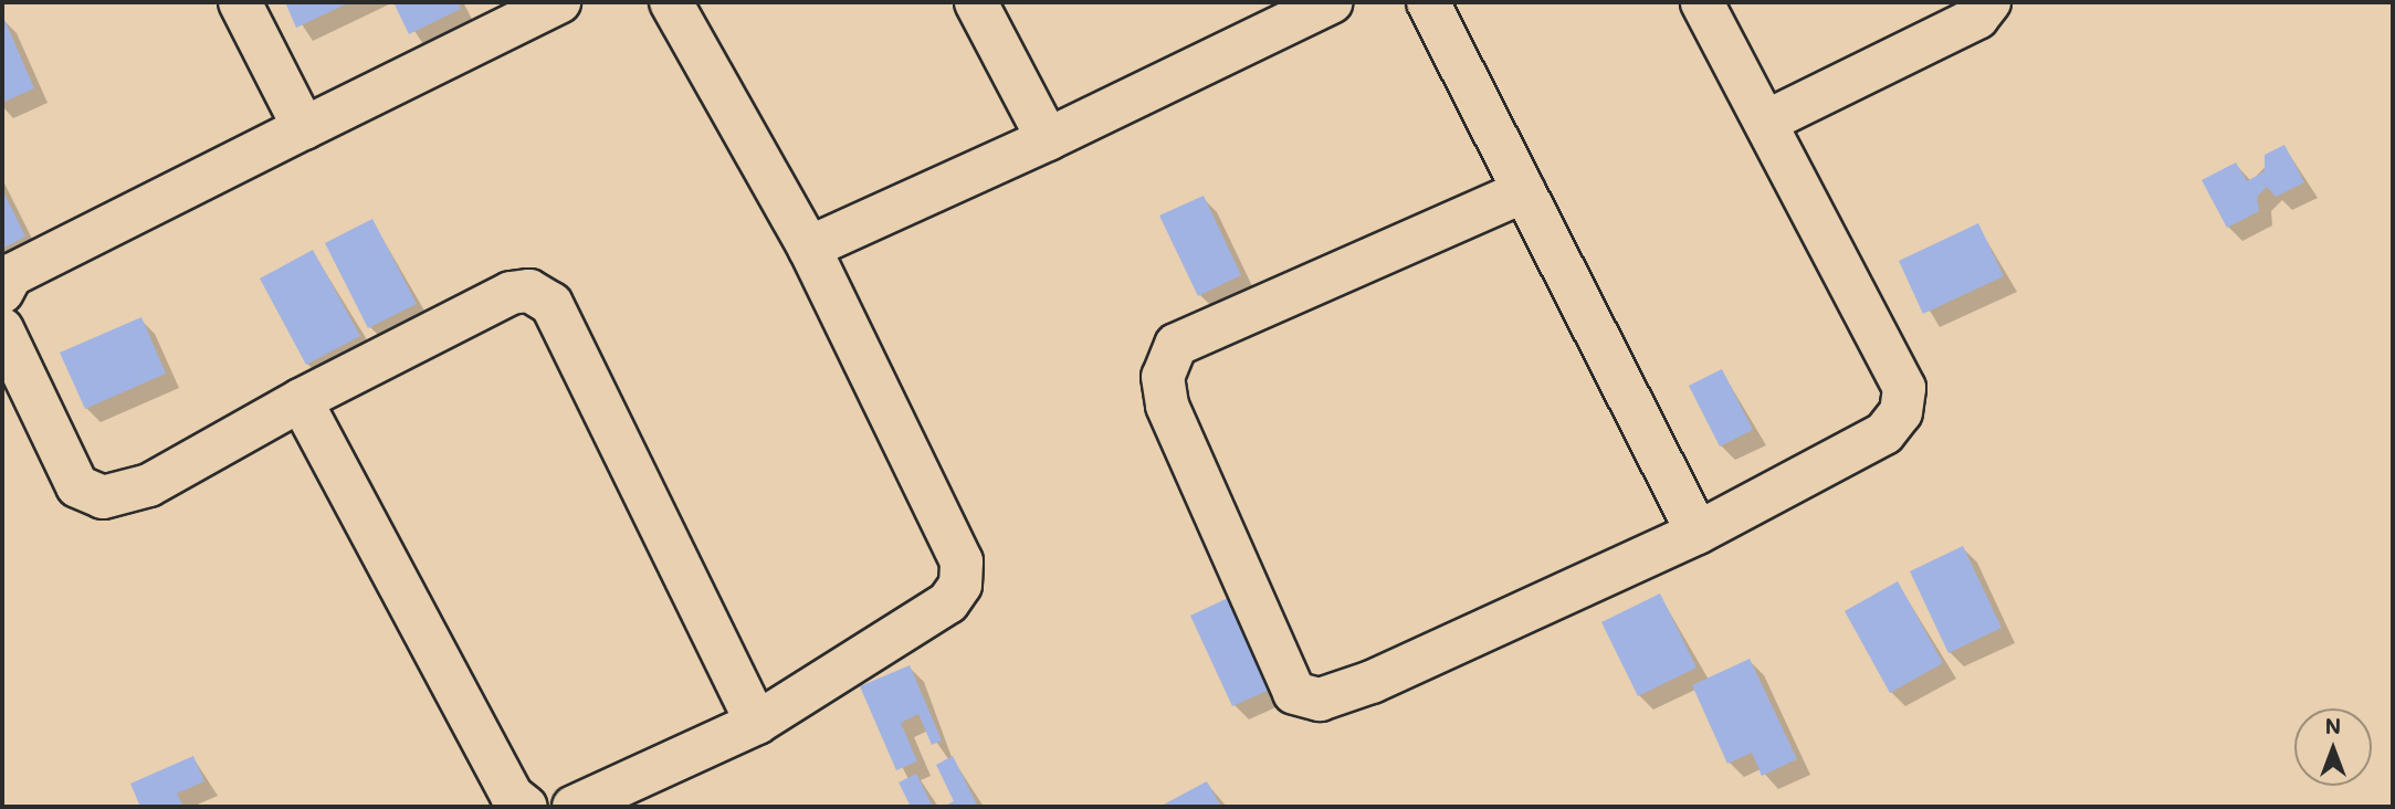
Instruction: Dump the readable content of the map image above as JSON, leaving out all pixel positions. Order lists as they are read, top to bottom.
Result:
{
  "north": "top"
}
